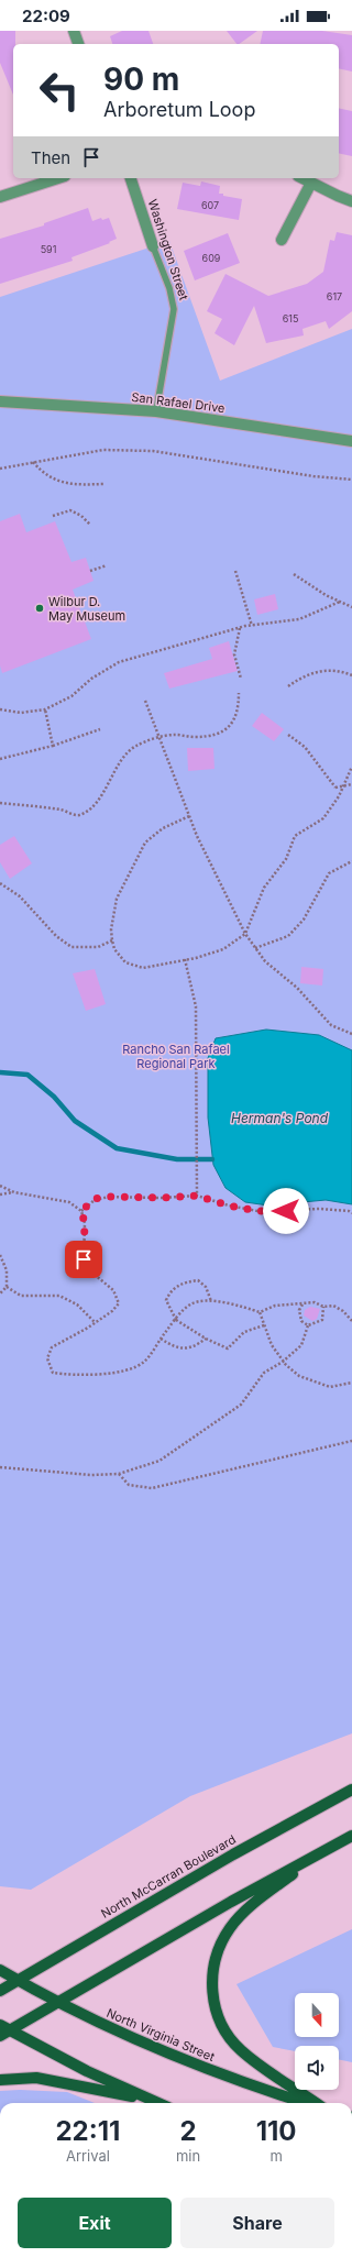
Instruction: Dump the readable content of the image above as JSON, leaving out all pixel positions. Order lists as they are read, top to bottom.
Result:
{
  "streets": {
    "main road": ["North McCarran Boulevard", "North Virginia Street"],
    "street": ["Washington Street", "San Rafael Drive"]
  },
  "crossings": [
    ["Washington Street", "San Rafael Drive"],
    ["North McCarran Boulevard", "North Virginia Street"]
  ],
  "water": ["Herman's Pond"],
  "parks": ["Rancho San Rafael Regional Park"],
  "places": ["Wilbur D. May Museum"],
  "house_numbers": [
    "607",
    "591",
    "609",
    "617",
    "615"
  ],
  "north": "bottom",
  "page": {
    "status": "22:09",
    "turn": ["90 m", "Arboretum Loop"],
    "then": "Then",
    "eta": [
      "22:11",
      "Arrival",
      "2",
      "min",
      "110",
      "m"
    ],
    "buttons": ["Exit", "Share"]
  }
}
